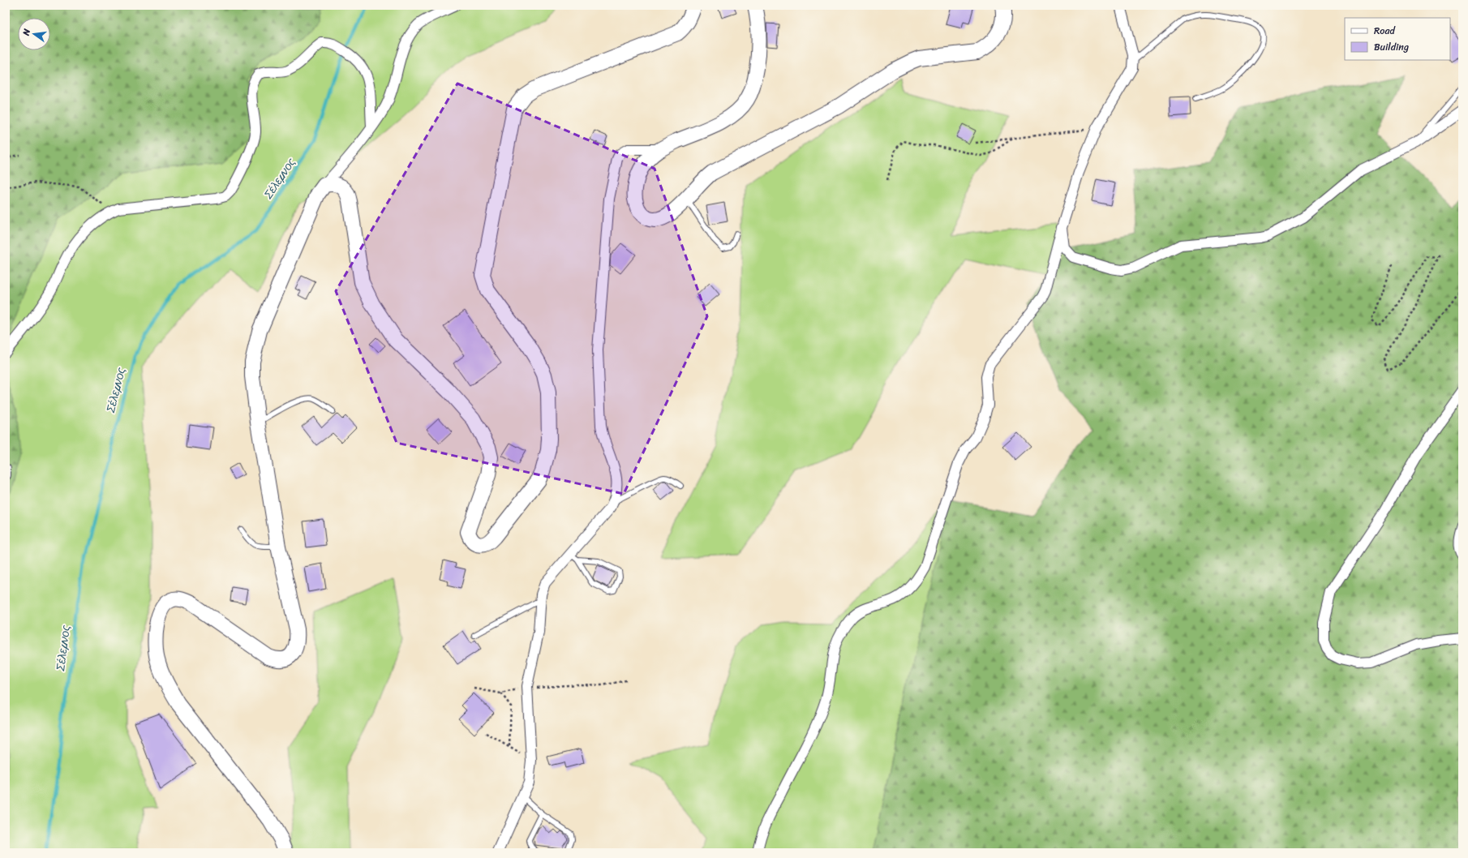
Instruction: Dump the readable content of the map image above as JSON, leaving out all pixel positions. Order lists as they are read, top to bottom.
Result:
{
  "water": ["Σέλεμνος"],
  "legend": ["Road", "Building"],
  "north": "left"
}
